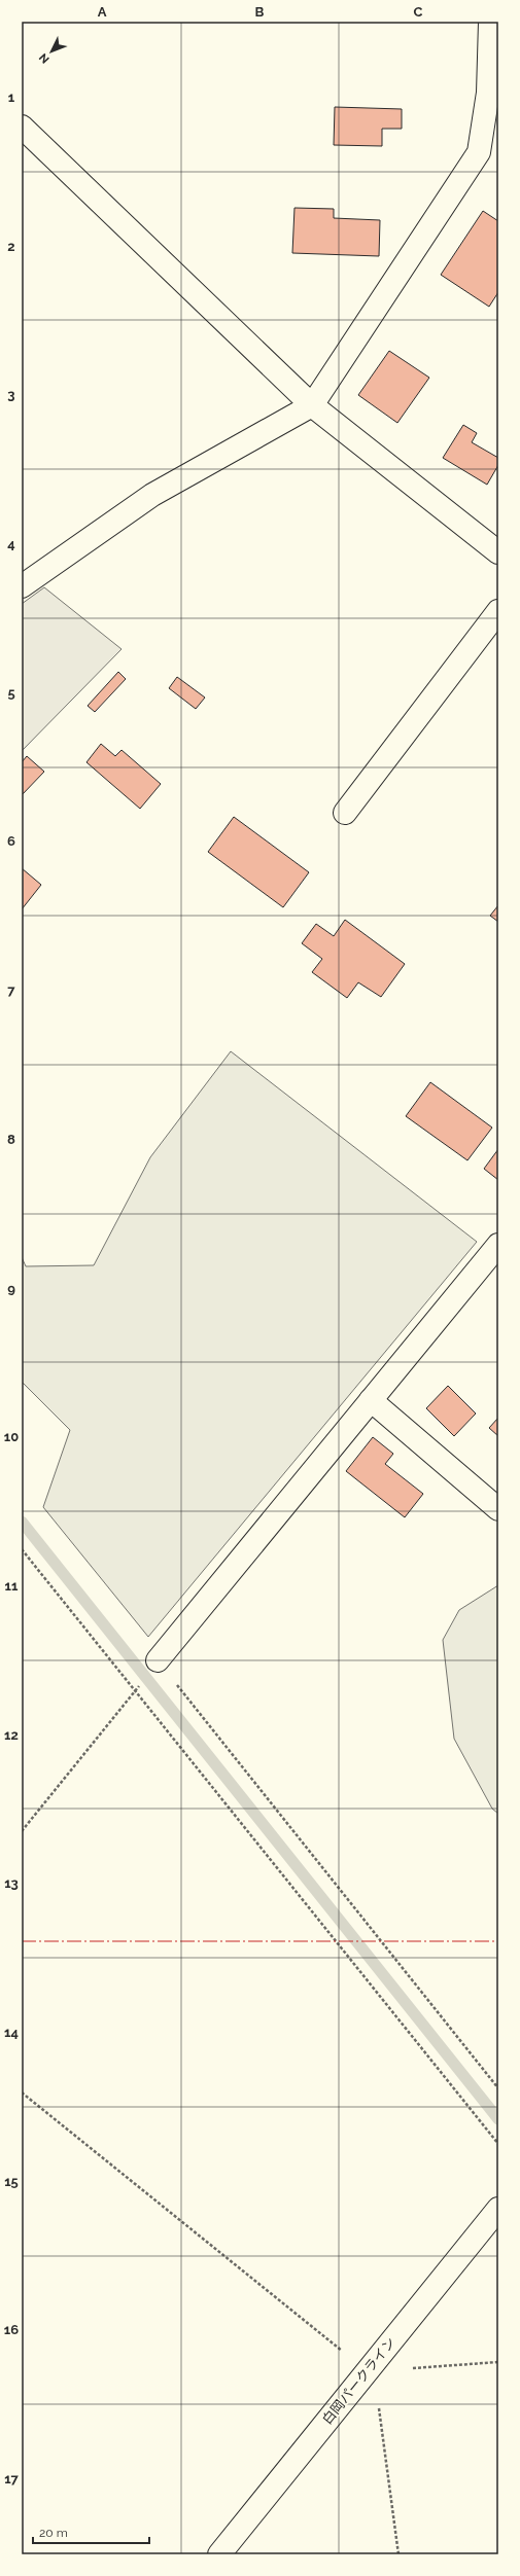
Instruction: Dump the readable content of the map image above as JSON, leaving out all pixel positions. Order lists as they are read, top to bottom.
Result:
{
  "streets": {
    "street": ["白岡パークライン"]
  },
  "scale_bar": "20 m",
  "north": "bottom left",
  "grid": {
    "columns": ["A", "B", "C"],
    "rows": [
      "1",
      "2",
      "3",
      "4",
      "5",
      "6",
      "7",
      "8",
      "9",
      "10",
      "11",
      "12",
      "13",
      "14",
      "15",
      "16",
      "17"
    ]
  }
}
